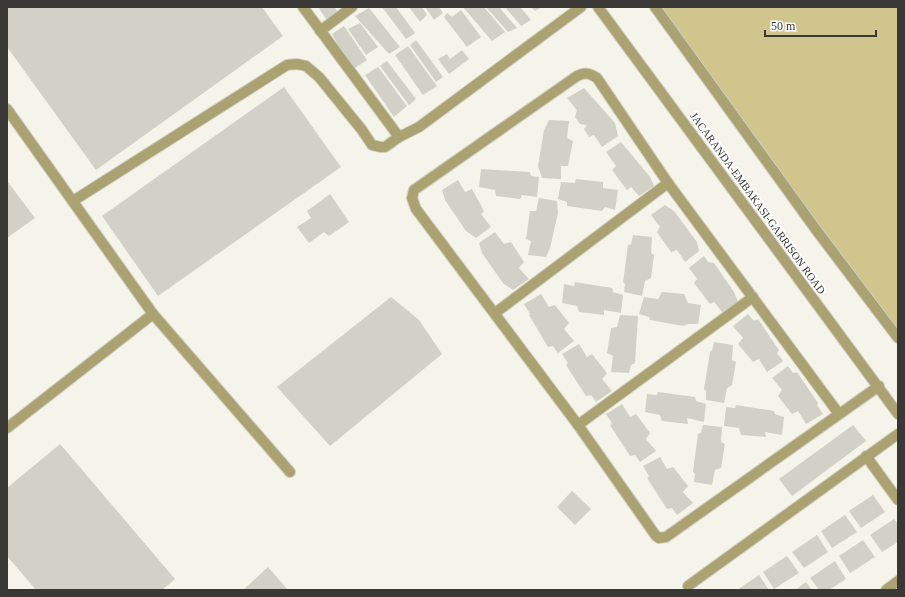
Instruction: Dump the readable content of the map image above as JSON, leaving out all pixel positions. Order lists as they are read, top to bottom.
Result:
{
  "streets": {
    "street": ["JACARANDA-EMBAKASI-GARRISON ROAD"]
  },
  "scale_bar": "50 m"
}
